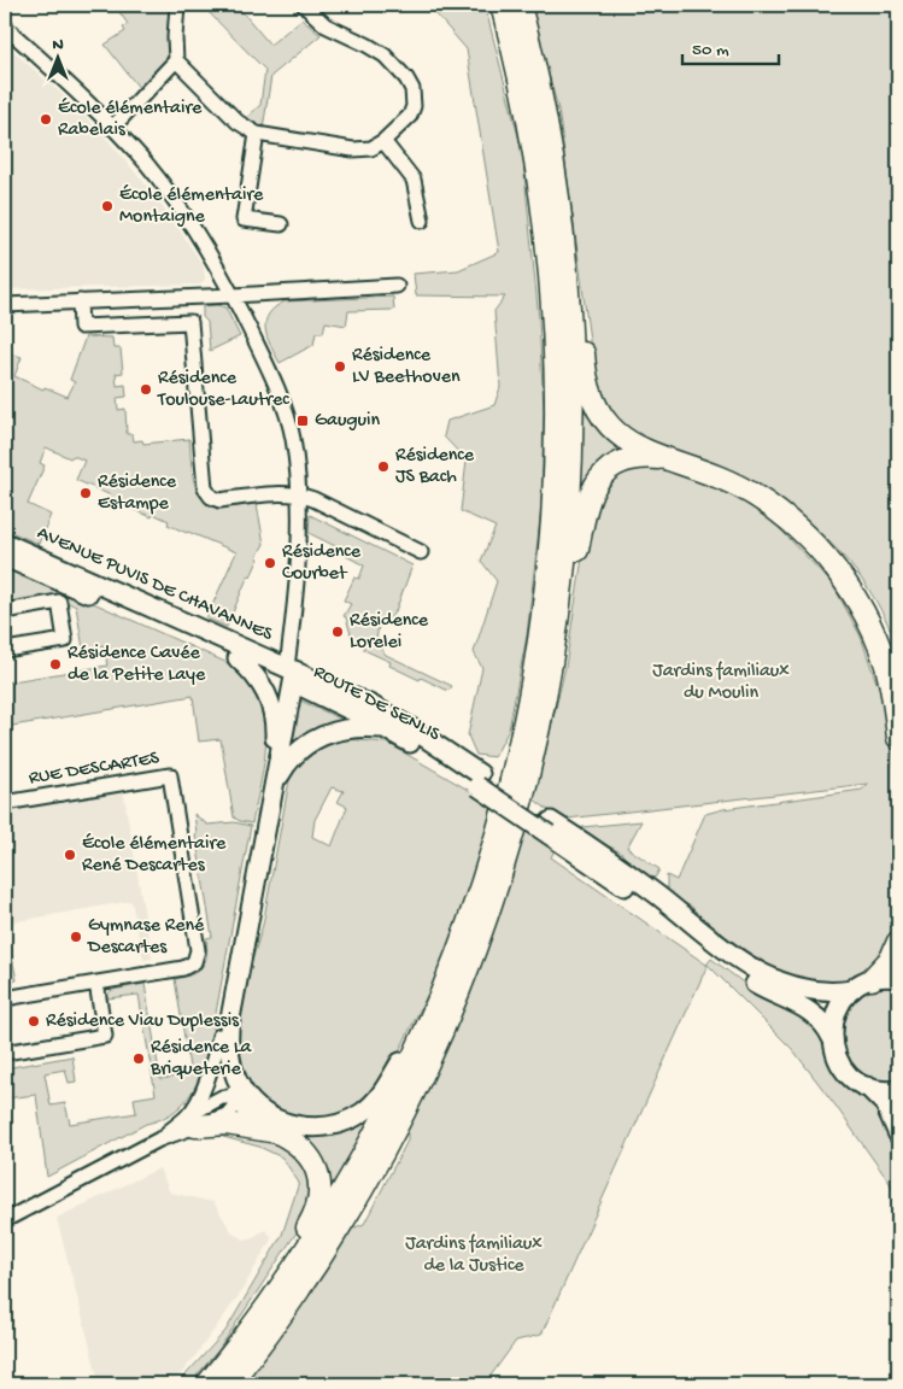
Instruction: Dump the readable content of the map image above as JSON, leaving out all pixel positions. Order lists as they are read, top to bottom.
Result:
{
  "streets": {
    "main road": ["AVENUE PUVIS DE CHAVANNES", "ROUTE DE SENLIS"],
    "street": ["RUE DESCARTES"]
  },
  "crossings": [
    ["AVENUE PUVIS DE CHAVANNES", "ROUTE DE SENLIS"]
  ],
  "parks": ["Jardins familiaux du Moulin", "Jardins familiaux de la Justice"],
  "places": {
    "other": [
      "École élémentaire Rabelais",
      "École élémentaire Montaigne",
      "Résidence LV Beethoven",
      "Résidence Toulouse-Lautrec",
      "Résidence JS Bach",
      "Résidence Estampe",
      "Résidence Courbet",
      "Résidence Lorelei",
      "Résidence Cavée de la Petite Laye",
      "École élémentaire René Descartes",
      "Gymnase René Descartes",
      "Résidence Viau Duplessis",
      "Résidence La Briqueterie"
    ],
    "transit": ["Gauguin"]
  },
  "scale_bar": "50 m",
  "north": "top"
}
